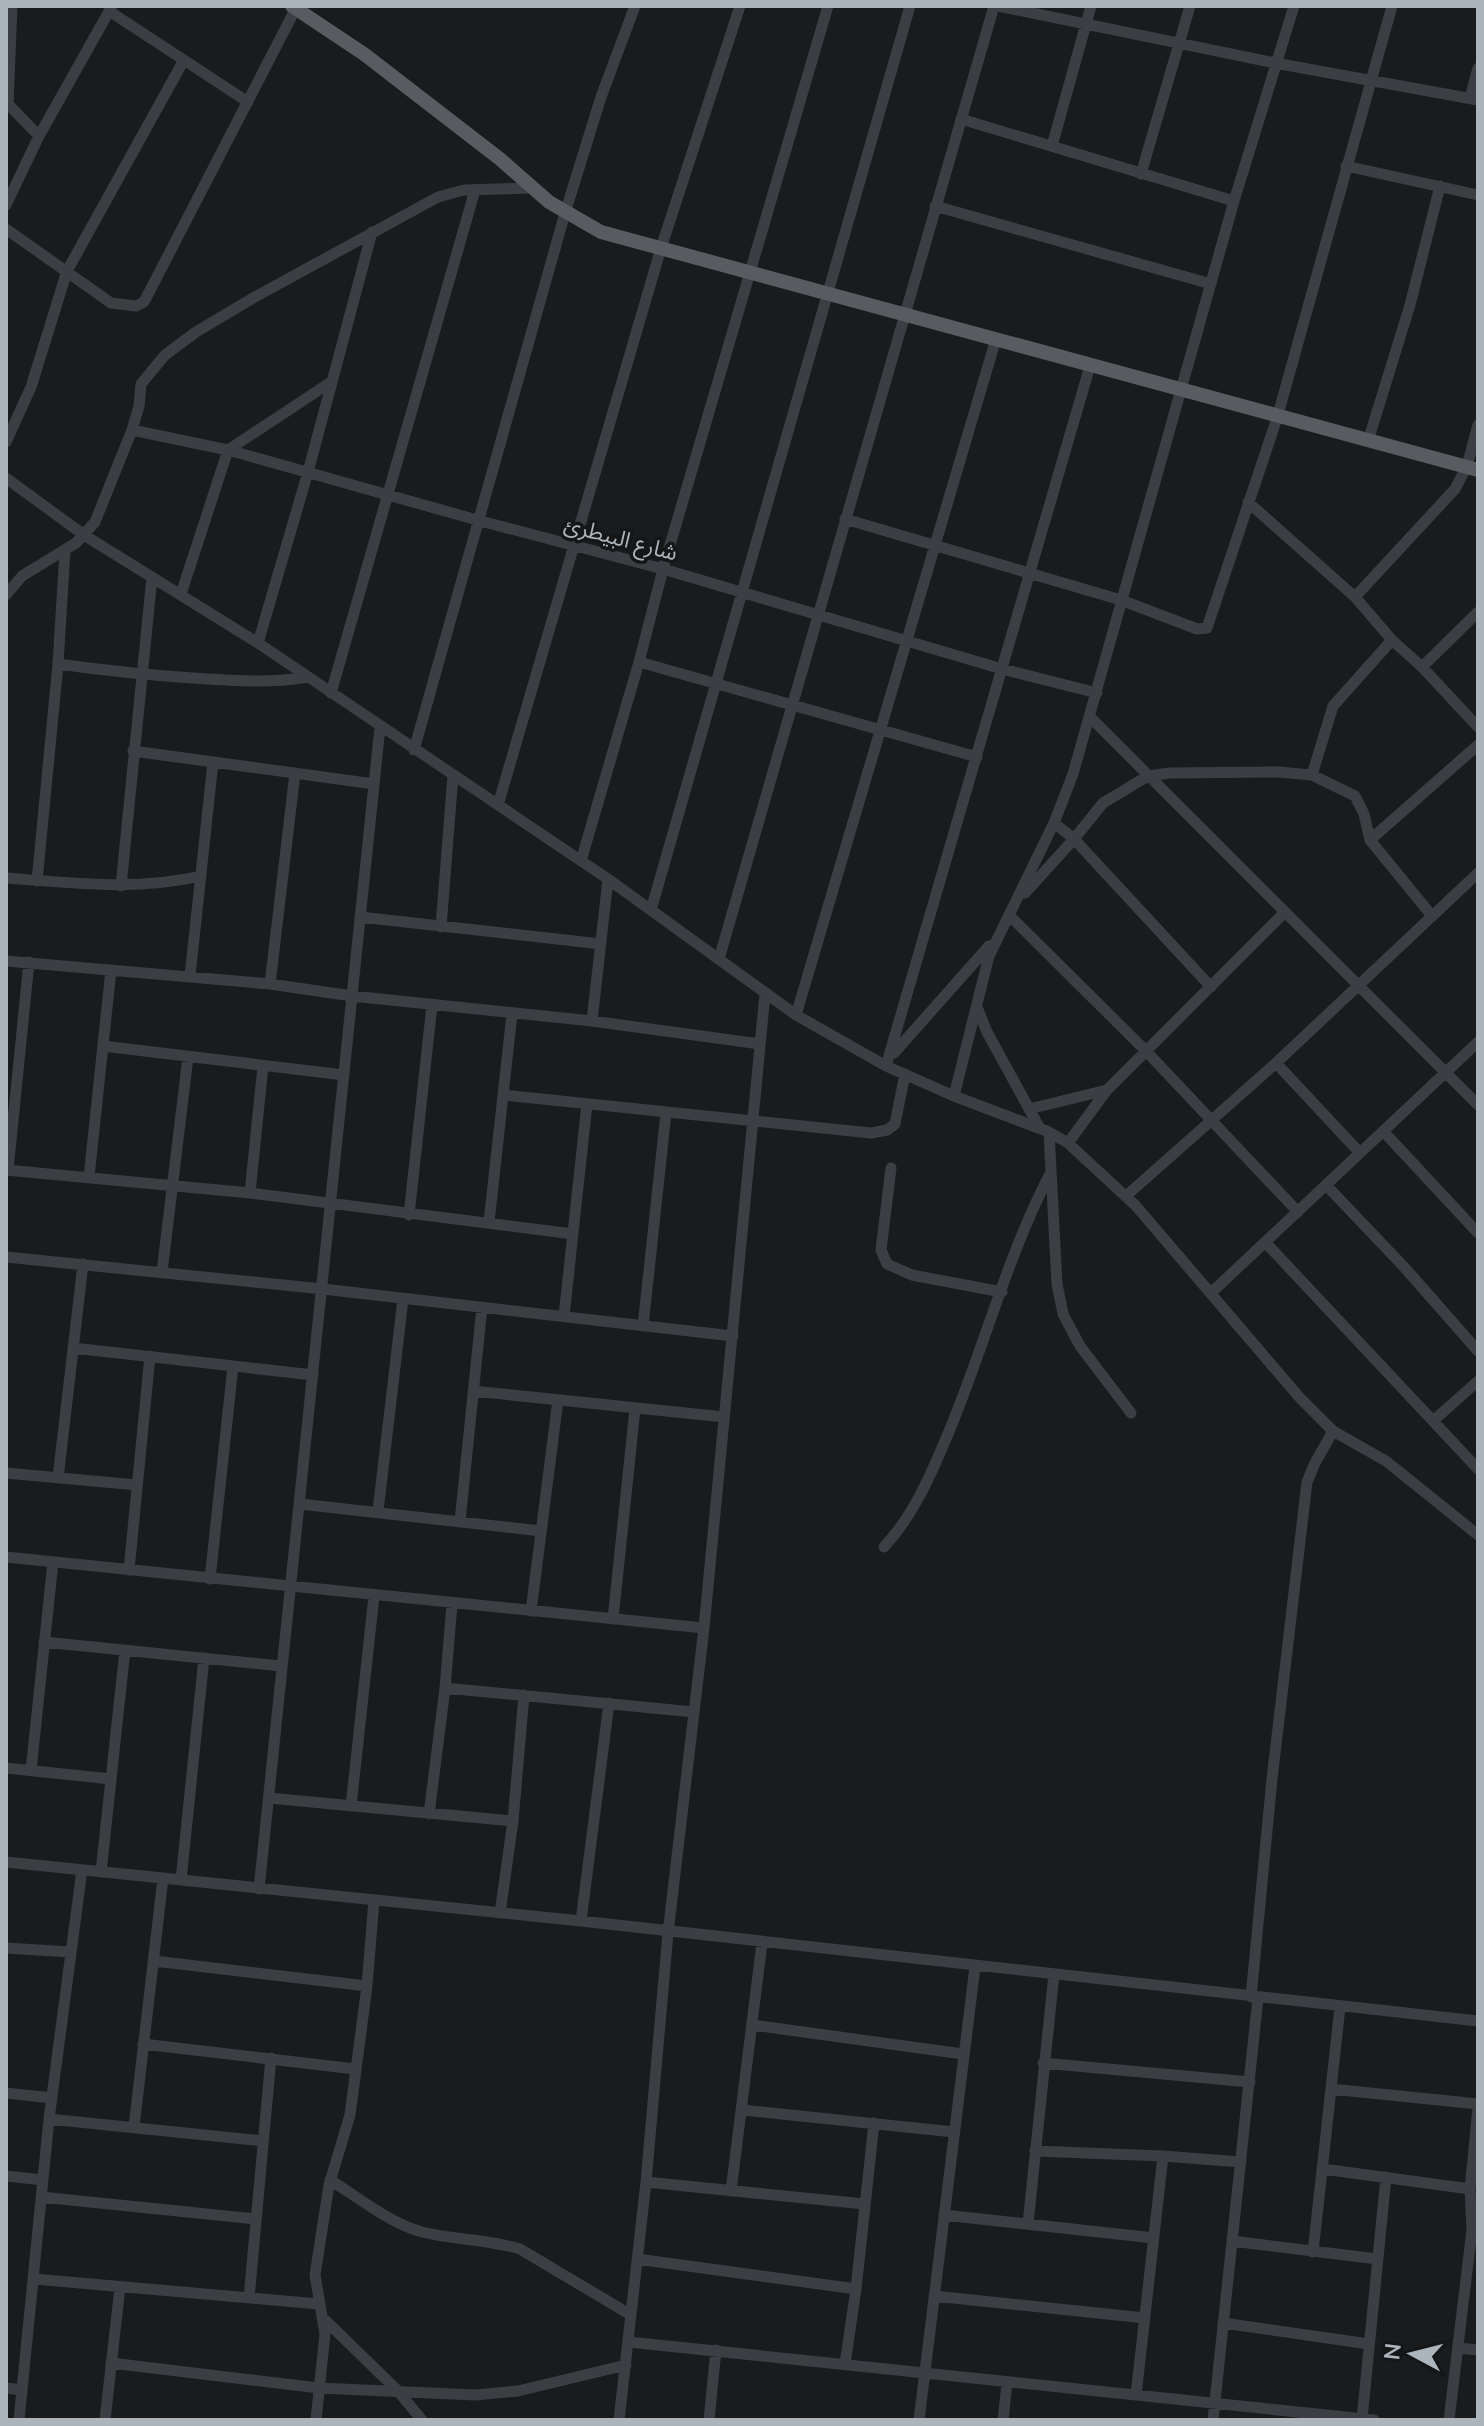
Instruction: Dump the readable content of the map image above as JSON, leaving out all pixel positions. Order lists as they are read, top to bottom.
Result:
{
  "streets": {
    "street": ["شارع البيطرئ"]
  },
  "north": "left"
}
